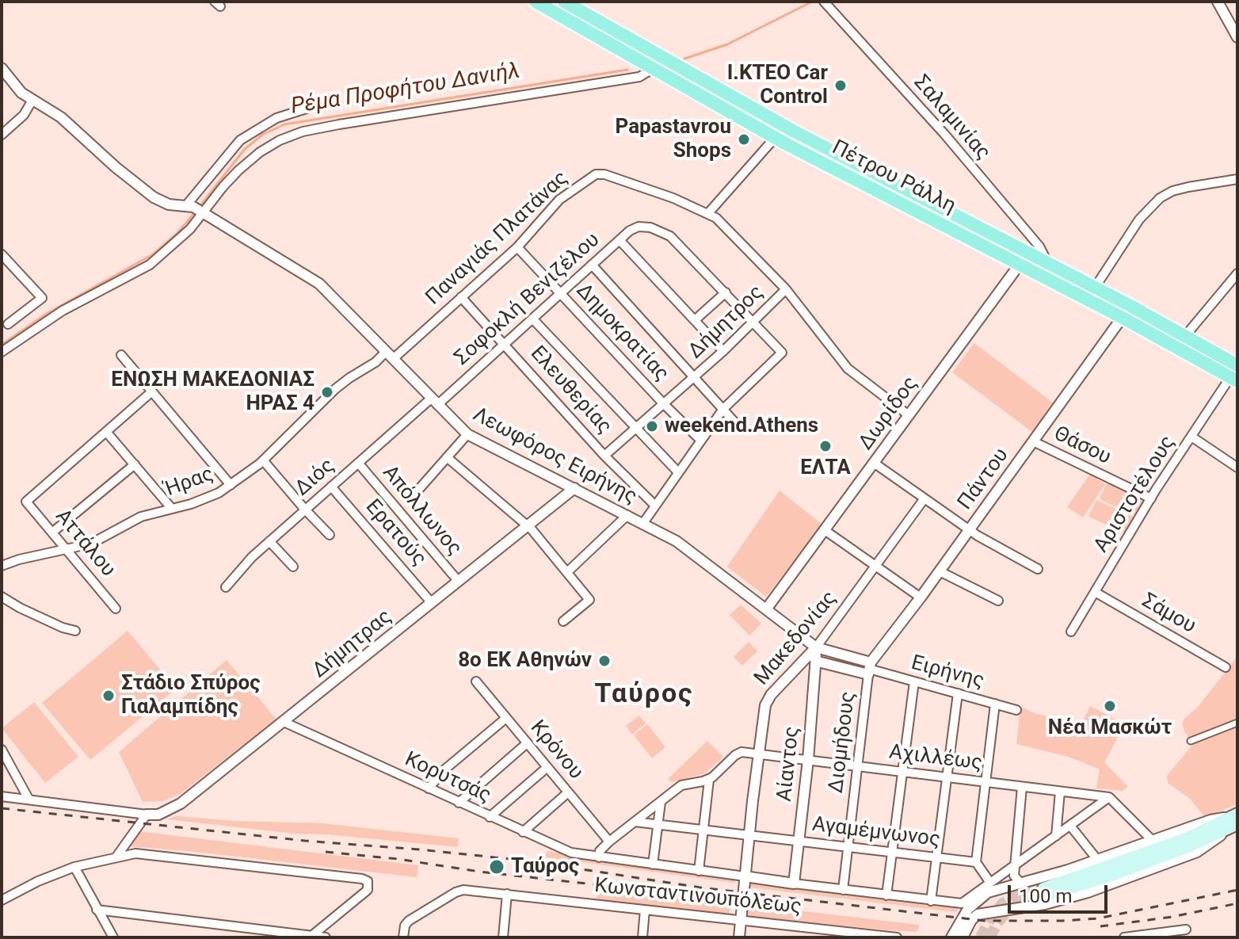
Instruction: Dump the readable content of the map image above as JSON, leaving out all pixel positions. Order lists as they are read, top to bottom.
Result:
{
  "streets": {
    "main road": ["Πέτρου Ράλλη"],
    "street": [
      "Σαλαμινίας",
      "Παναγιάς Πλατάνας",
      "Σοφοκλή Βενιζέλου",
      "Δήμητρος",
      "Δημοκρατίας",
      "Ελευθερίας",
      "Δωρίδος",
      "Θάσου",
      "Λεωφόρος Ειρήνης",
      "Διός",
      "Πάντου",
      "Ήρας",
      "Αριστοτέλους",
      "Απόλλωνος",
      "Ερατούς",
      "Αττάλου",
      "Σάμου",
      "Μακεδονίας",
      "Δήμητρας",
      "Ειρήνης",
      "Διομήδους",
      "Κρόνου",
      "Αχιλλέως",
      "Αίαντος",
      "Κορυτσάς",
      "Αγαμέμνωνος",
      "Κωνσταντινουπόλεως"
    ]
  },
  "crossings": [
    ["Σαλαμινίας", "Πέτρου Ράλλη"],
    ["Σαλαμινίας", "Δωρίδος"],
    ["Πέτρου Ράλλη", "Δωρίδος"],
    ["Πέτρου Ράλλη", "Πάντου"],
    ["Πέτρου Ράλλη", "Αριστοτέλους"],
    ["Παναγιάς Πλατάνας", "Δημοκρατίας"],
    ["Παναγιάς Πλατάνας", "Ελευθερίας"],
    ["Παναγιάς Πλατάνας", "Λεωφόρος Ειρήνης"],
    ["Παναγιάς Πλατάνας", "Ήρας"],
    ["Σοφοκλή Βενιζέλου", "Δημοκρατίας"],
    ["Σοφοκλή Βενιζέλου", "Ελευθερίας"],
    ["Σοφοκλή Βενιζέλου", "Λεωφόρος Ειρήνης"],
    ["Σοφοκλή Βενιζέλου", "Διός"],
    ["Δήμητρος", "Δημοκρατίας"],
    ["Δήμητρος", "Ελευθερίας"],
    ["Δωρίδος", "Λεωφόρος Ειρήνης"],
    ["Θάσου", "Πάντου"],
    ["Θάσου", "Αριστοτέλους"],
    ["Λεωφόρος Ειρήνης", "Διός"],
    ["Λεωφόρος Ειρήνης", "Ήρας"],
    ["Λεωφόρος Ειρήνης", "Μακεδονίας"],
    ["Λεωφόρος Ειρήνης", "Δήμητρας"],
    ["Λεωφόρος Ειρήνης", "Ειρήνης"],
    ["Λεωφόρος Ειρήνης", "Αίαντος"],
    ["Διός", "Απόλλωνος"],
    ["Διός", "Ερατούς"],
    ["Πάντου", "Ειρήνης"],
    ["Πάντου", "Διομήδους"],
    ["Ήρας", "Αττάλου"],
    ["Αριστοτέλους", "Σάμου"],
    ["Απόλλωνος", "Δήμητρας"],
    ["Ερατούς", "Δήμητρας"],
    ["Μακεδονίας", "Ειρήνης"],
    ["Μακεδονίας", "Αχιλλέως"],
    ["Μακεδονίας", "Αίαντος"],
    ["Μακεδονίας", "Αγαμέμνωνος"],
    ["Μακεδονίας", "Κωνσταντινουπόλεως"],
    ["Δήμητρας", "Κορυτσάς"],
    ["Ειρήνης", "Διομήδους"],
    ["Ειρήνης", "Αίαντος"],
    ["Διομήδους", "Αχιλλέως"],
    ["Διομήδους", "Αγαμέμνωνος"],
    ["Διομήδους", "Κωνσταντινουπόλεως"],
    ["Αχιλλέως", "Αίαντος"],
    ["Αίαντος", "Αγαμέμνωνος"],
    ["Αίαντος", "Κωνσταντινουπόλεως"],
    ["Κορυτσάς", "Κωνσταντινουπόλεως"]
  ],
  "districts": ["Ταύρος"],
  "water": ["Ρέμα Προφήτου Δανιήλ"],
  "places": [
    "Ι.ΚΤΕΟ Car Control",
    "Papastavrou Shops",
    "ΕΝΩΣΗ ΜΑΚΕΔΟΝΙΑΣ ΗΡΑΣ 4",
    "weekend.Athens",
    "ΕΛΤΑ",
    "8ο ΕΚ Αθηνών",
    "Στάδιο Σπύρος Γιαλαμπίδης",
    "Νέα Μασκώτ",
    "Ταύρος"
  ],
  "scale_bar": "100 m"
}
